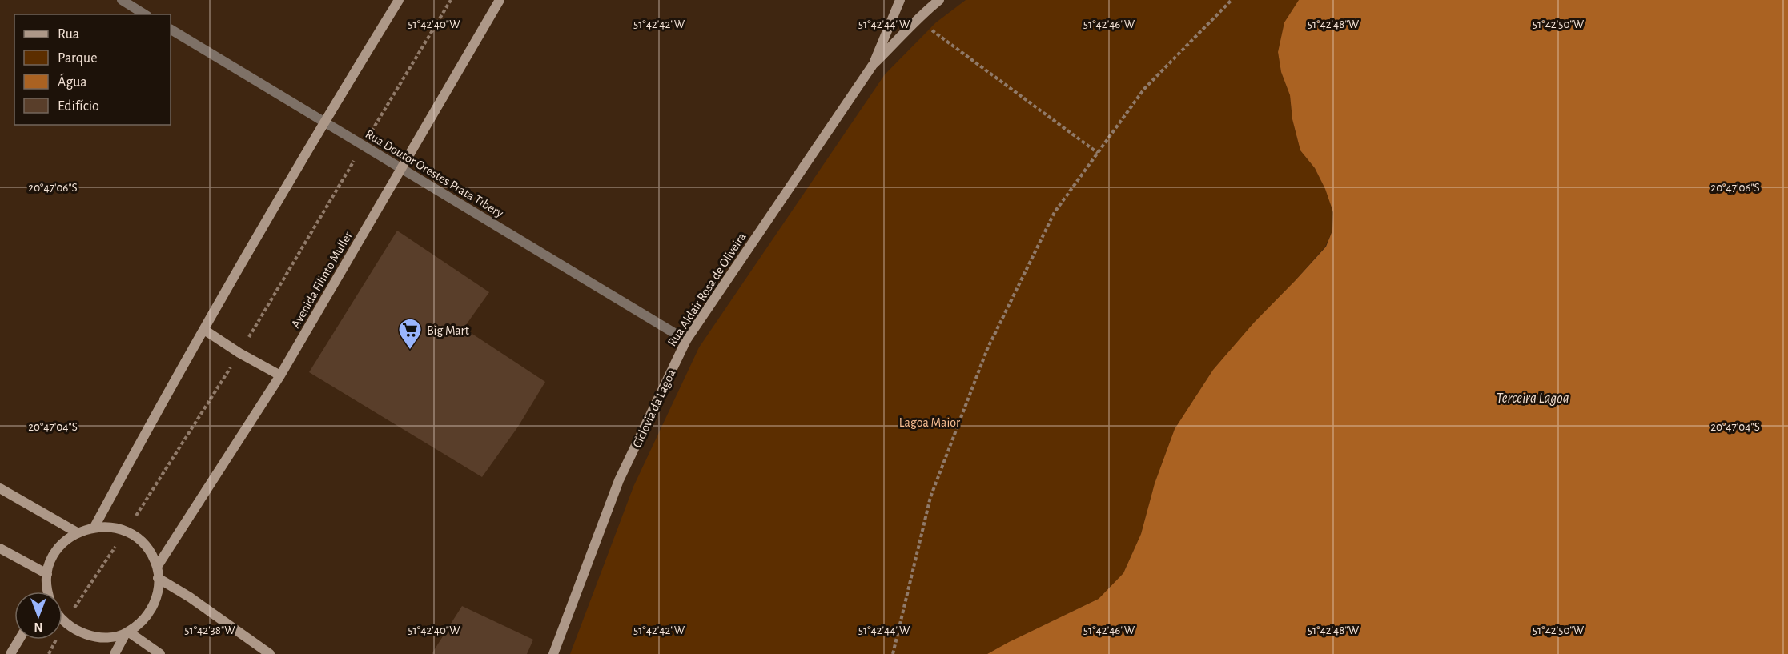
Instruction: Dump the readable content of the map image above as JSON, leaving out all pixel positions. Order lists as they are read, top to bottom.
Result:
{
  "streets": {
    "main road": ["Avenida Filinto Muller", "Rua Aldair Rosa de Oliveira"],
    "street": ["Rua Doutor Orestes Prata Tibery"]
  },
  "crossings": [
    ["Rua Doutor Orestes Prata Tibery", "Avenida Filinto Muller"],
    ["Rua Doutor Orestes Prata Tibery", "Rua Aldair Rosa de Oliveira"]
  ],
  "water": ["Terceira Lagoa"],
  "parks": ["Lagoa Maior"],
  "places": {
    "supermarket": ["Big Mart"]
  },
  "legend": [
    "Rua",
    "Parque",
    "Água",
    "Edifício"
  ],
  "north": "bottom",
  "coordinates": [
    "51°42'40\"W",
    "51°42'42\"W",
    "51°42'44\"W",
    "51°42'46\"W",
    "51°42'48\"W",
    "51°42'50\"W",
    "20°47'06\"S",
    "20°47'04\"S",
    "51°42'38\"W"
  ]
}
